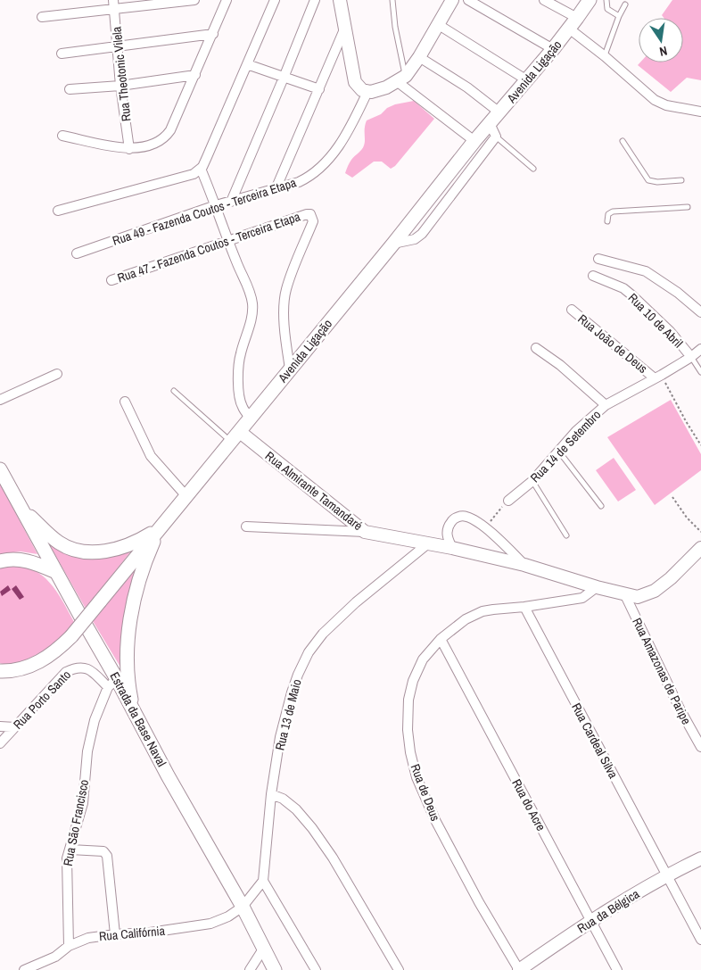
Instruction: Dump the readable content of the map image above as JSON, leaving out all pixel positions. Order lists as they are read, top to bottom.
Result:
{
  "streets": {
    "main road": [
      "Avenida Ligação",
      "Rua Almirante Tamandaré",
      "Estrada da Base Naval",
      "Rua da Bélgica"
    ],
    "street": [
      "Rua Theotonic Vilela",
      "Rua 49 - Fazenda Coutos - Terceira Etapa",
      "Rua 47 - Fazenda Coutos - Terceira Etapa",
      "Rua 10 de Abril",
      "Rua João de Deus",
      "Rua 14 de Setembro",
      "Rua Amazonas de Paripe",
      "Rua Porto Santo",
      "Rua 13 de Maio",
      "Rua Cardeal Silva",
      "Rua de Deus",
      "Rua do Acre",
      "Rua São Francisco",
      "Rua Califórnia"
    ]
  },
  "crossings": [
    ["Avenida Ligação", "Rua 47 - Fazenda Coutos - Terceira Etapa"],
    ["Avenida Ligação", "Rua Almirante Tamandaré"],
    ["Rua 10 de Abril", "Rua 14 de Setembro"],
    ["Rua João de Deus", "Rua 14 de Setembro"],
    ["Rua Almirante Tamandaré", "Rua Amazonas de Paripe"],
    ["Rua Almirante Tamandaré", "Rua 13 de Maio"],
    ["Rua Almirante Tamandaré", "Rua de Deus"],
    ["Rua Porto Santo", "Estrada da Base Naval"],
    ["Rua Porto Santo", "Rua São Francisco"],
    ["Estrada da Base Naval", "Rua São Francisco"],
    ["Estrada da Base Naval", "Rua Califórnia"],
    ["Rua Cardeal Silva", "Rua de Deus"],
    ["Rua Cardeal Silva", "Rua da Bélgica"],
    ["Rua de Deus", "Rua do Acre"],
    ["Rua de Deus", "Rua da Bélgica"],
    ["Rua do Acre", "Rua da Bélgica"],
    ["Rua São Francisco", "Rua Califórnia"]
  ],
  "north": "bottom"
}
